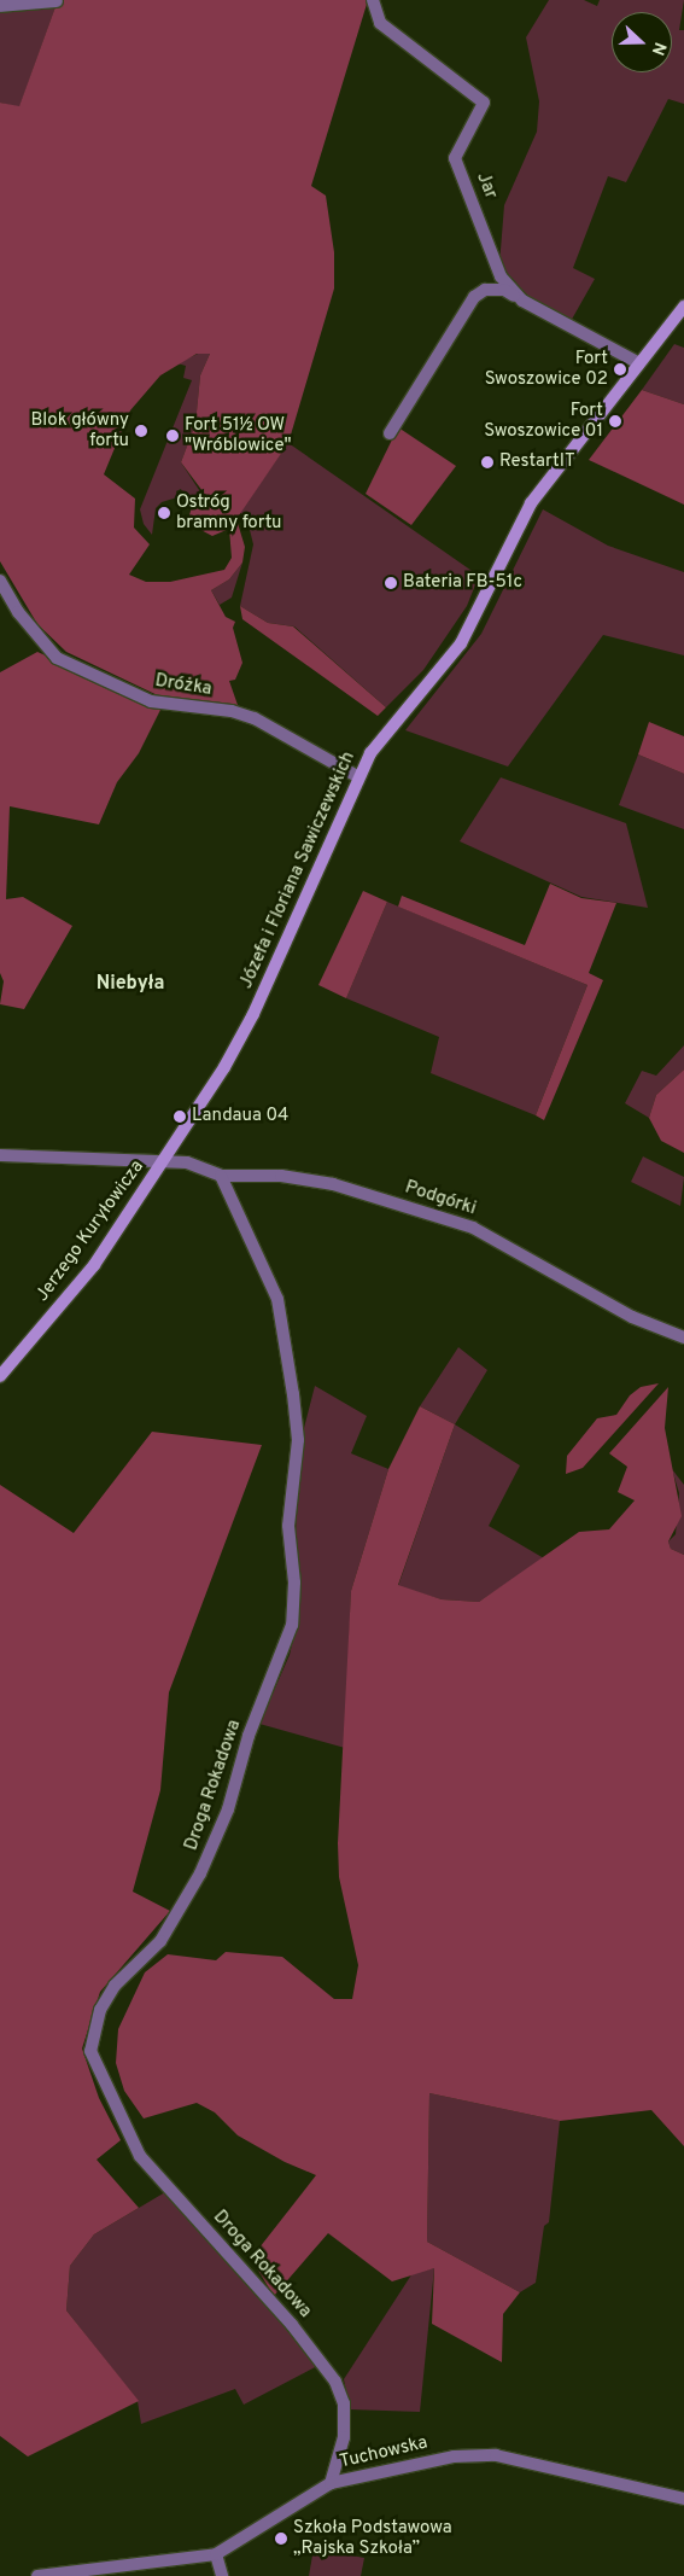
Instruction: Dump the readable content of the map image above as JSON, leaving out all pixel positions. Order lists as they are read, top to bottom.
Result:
{
  "streets": {
    "street": [
      "Jar",
      "Dróżka",
      "Józefa i Floriana Sawiczewskich",
      "Podgórki",
      "Jerzego Kuryłowicza",
      "Droga Rokadowa",
      "Tuchowska"
    ]
  },
  "crossings": [
    ["Jar", "Józefa i Floriana Sawiczewskich"],
    ["Dróżka", "Józefa i Floriana Sawiczewskich"],
    ["Józefa i Floriana Sawiczewskich", "Podgórki"],
    ["Józefa i Floriana Sawiczewskich", "Jerzego Kuryłowicza"],
    ["Podgórki", "Jerzego Kuryłowicza"],
    ["Podgórki", "Droga Rokadowa"],
    ["Droga Rokadowa", "Tuchowska"]
  ],
  "districts": ["Niebyła"],
  "places": [
    "Fort Swoszowice 02",
    "Fort Swoszowice 01",
    "Blok główny fortu",
    "Fort 51½ OW \"Wróblowice\"",
    "RestartIT",
    "Ostróg bramny fortu",
    "Bateria FB-51c",
    "Landaua 04",
    "Szkoła Podstawowa „Rajska Szkoła”"
  ],
  "north": "right"
}
